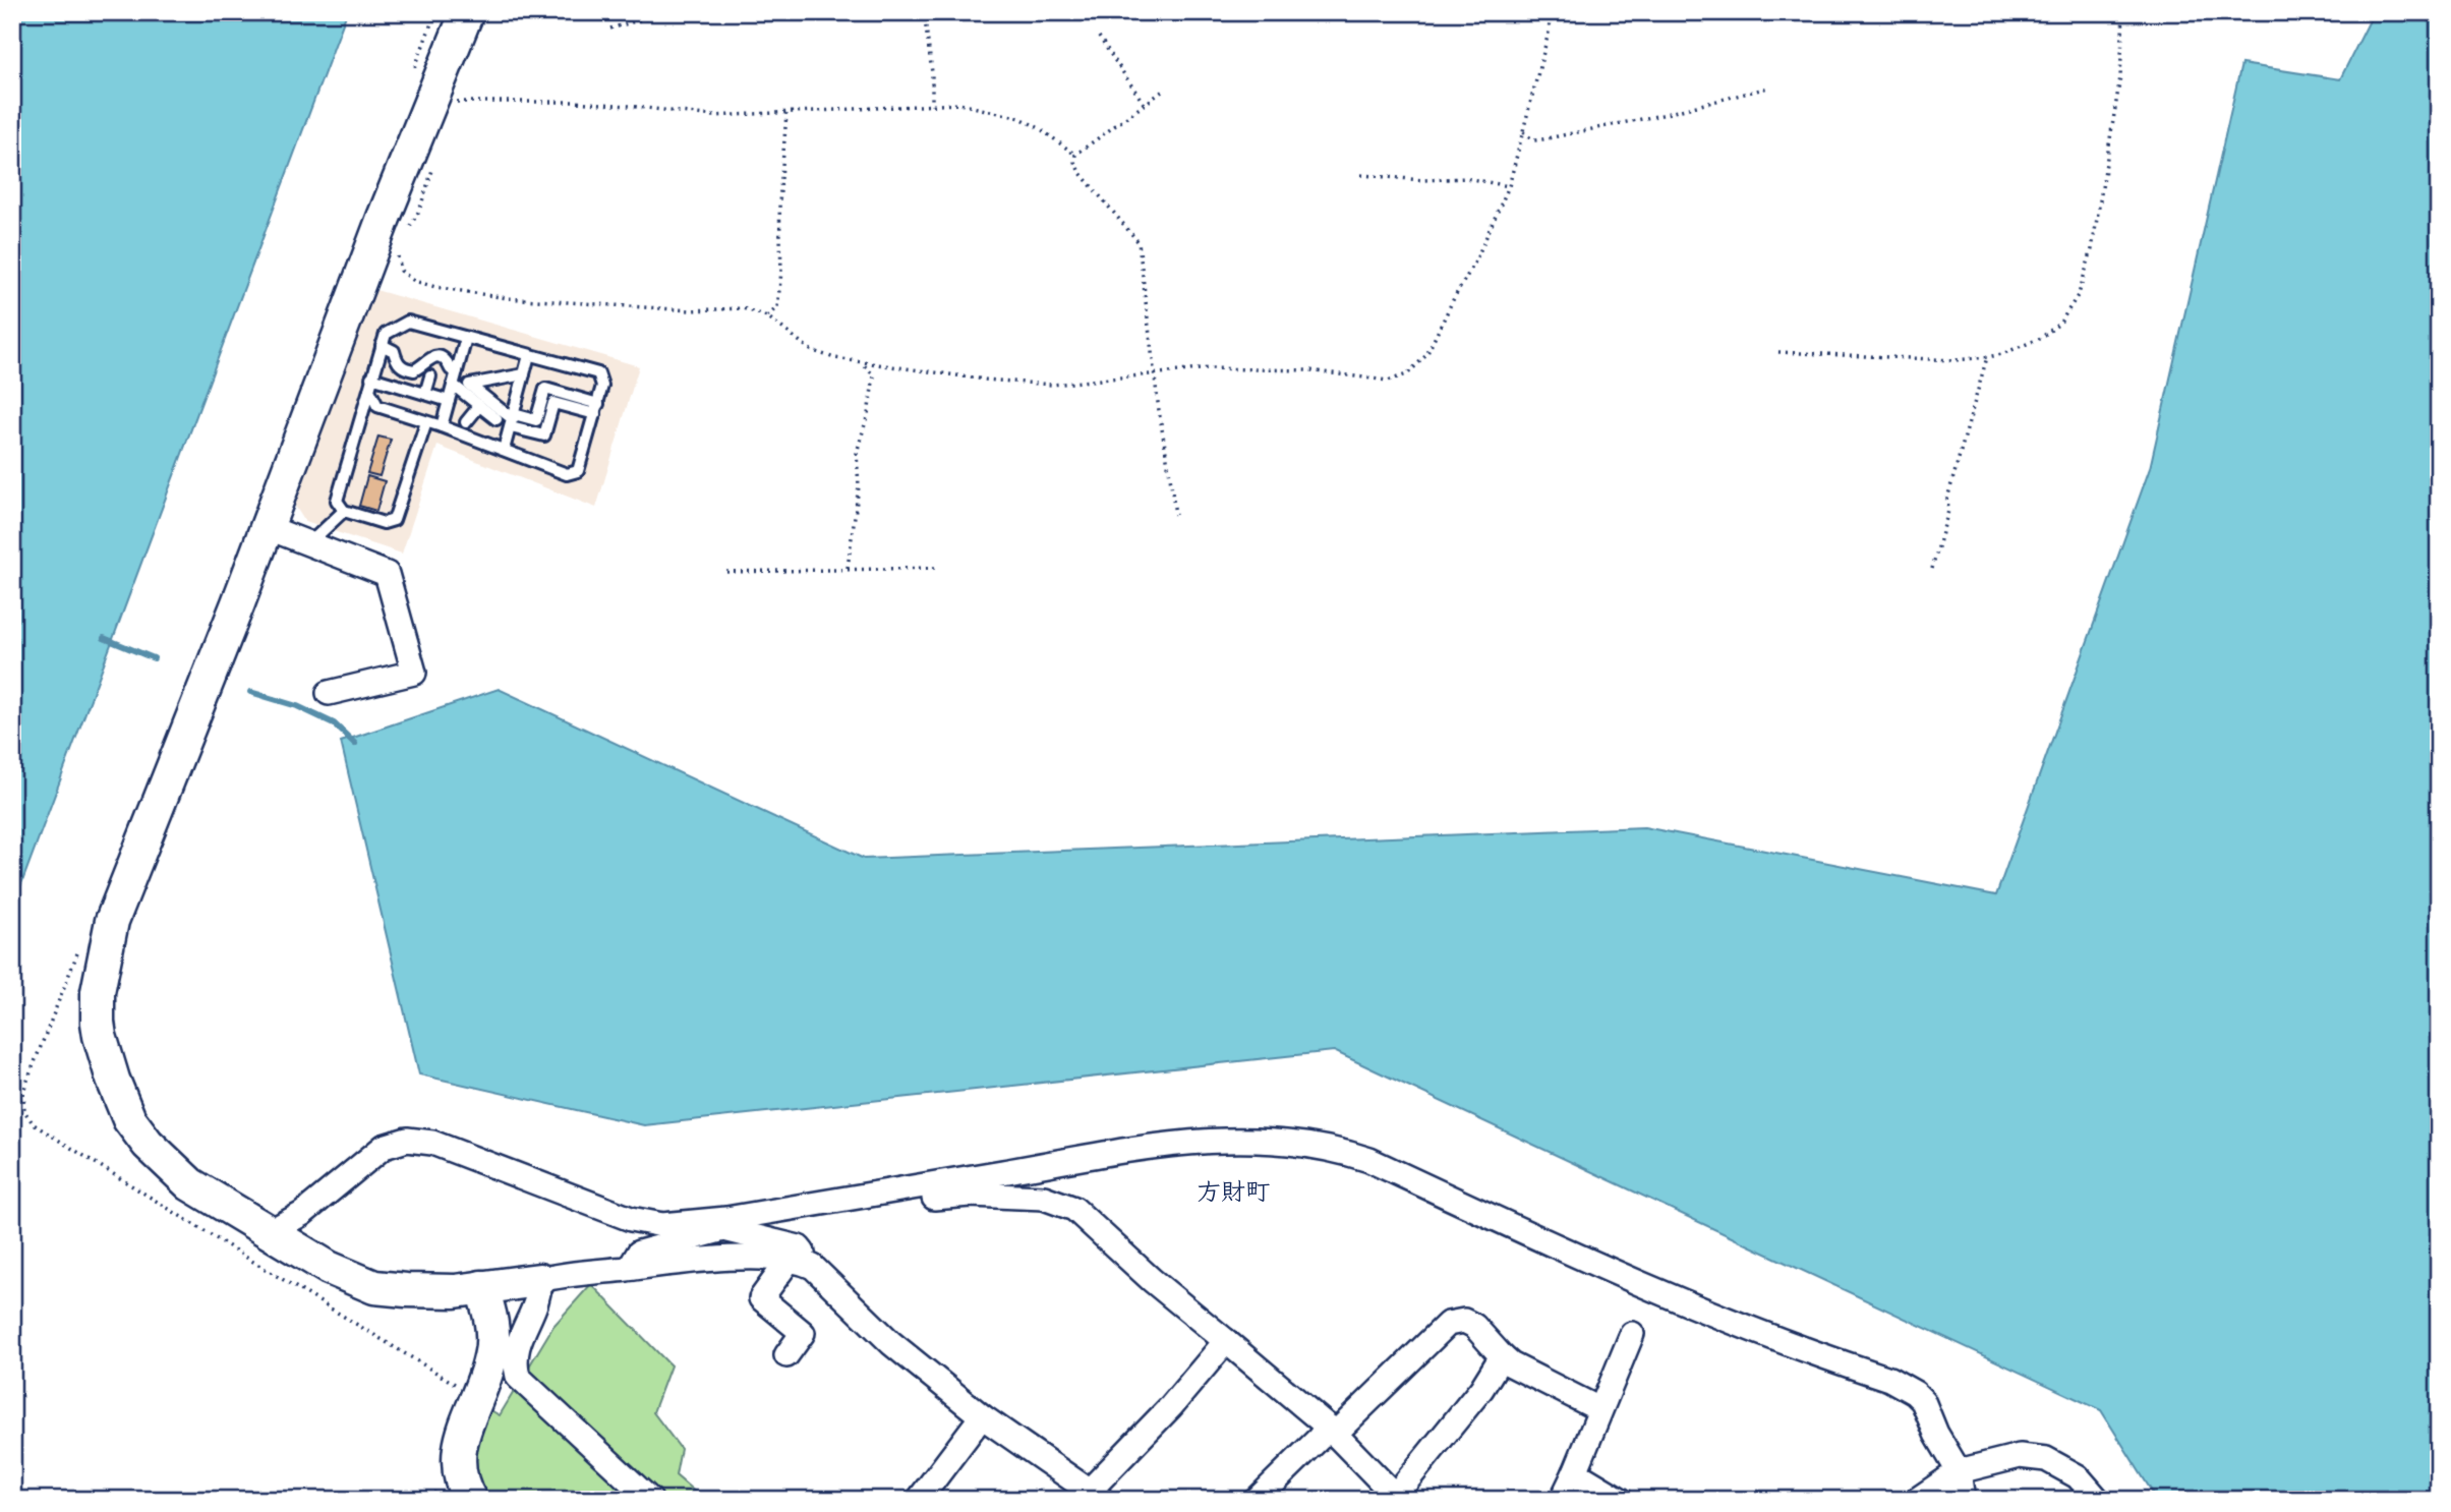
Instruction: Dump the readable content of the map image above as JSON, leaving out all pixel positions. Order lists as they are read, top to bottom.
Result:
{
  "districts": ["方財町"]
}
